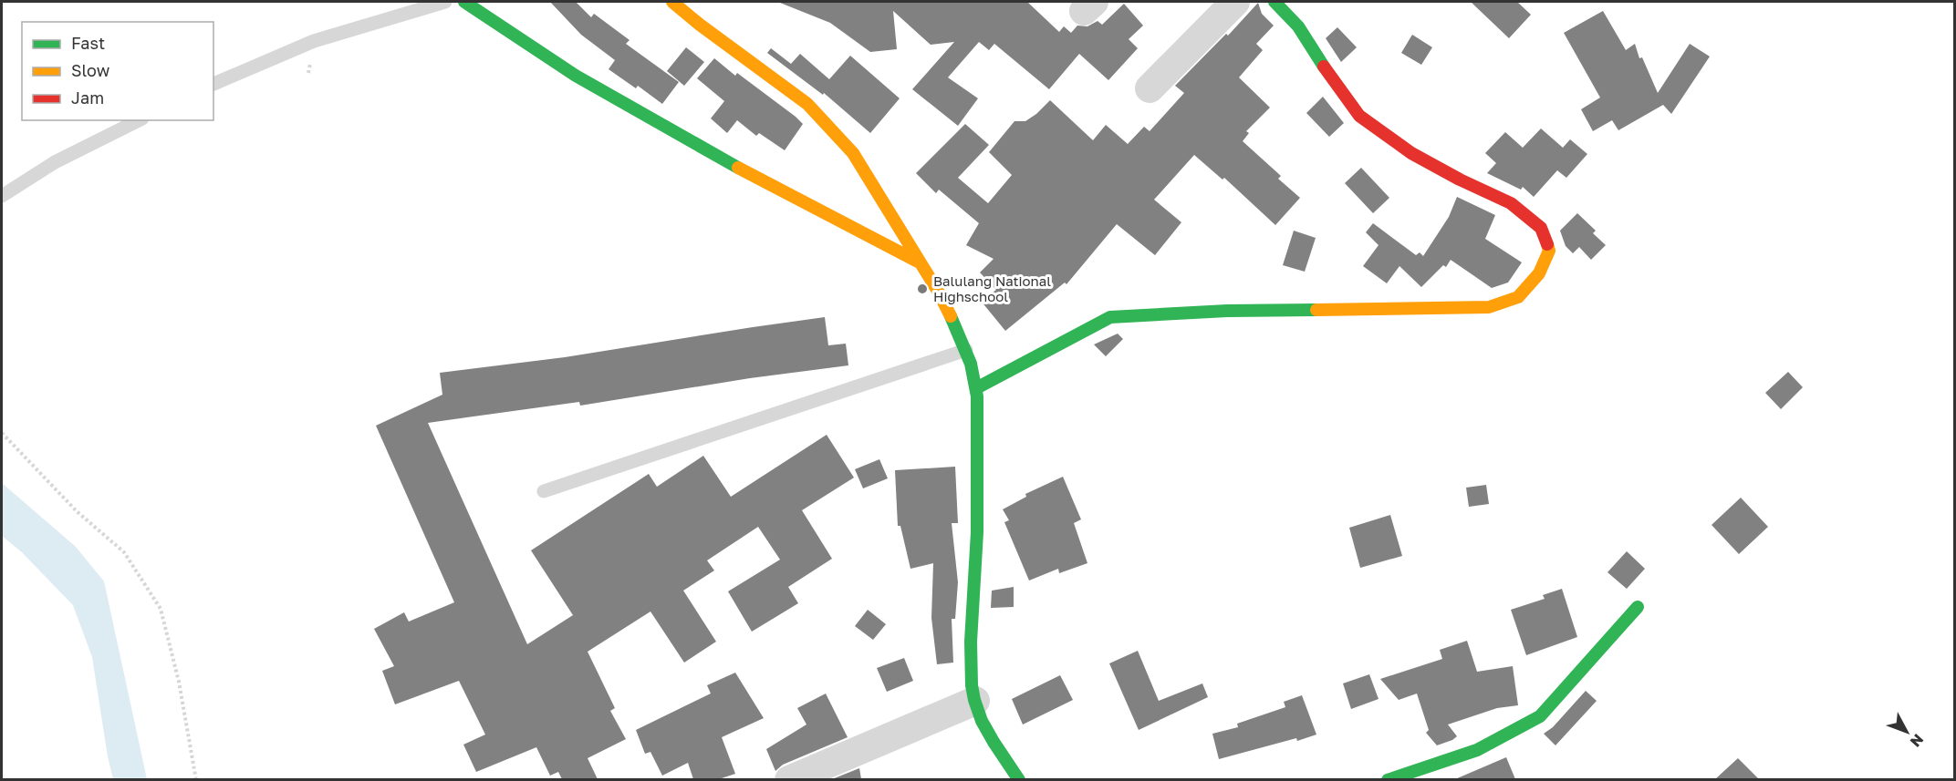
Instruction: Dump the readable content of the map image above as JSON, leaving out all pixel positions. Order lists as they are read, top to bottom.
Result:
{
  "places": ["Balulang National Highschool"],
  "legend": ["Fast", "Slow", "Jam"],
  "north": "bottom right"
}
